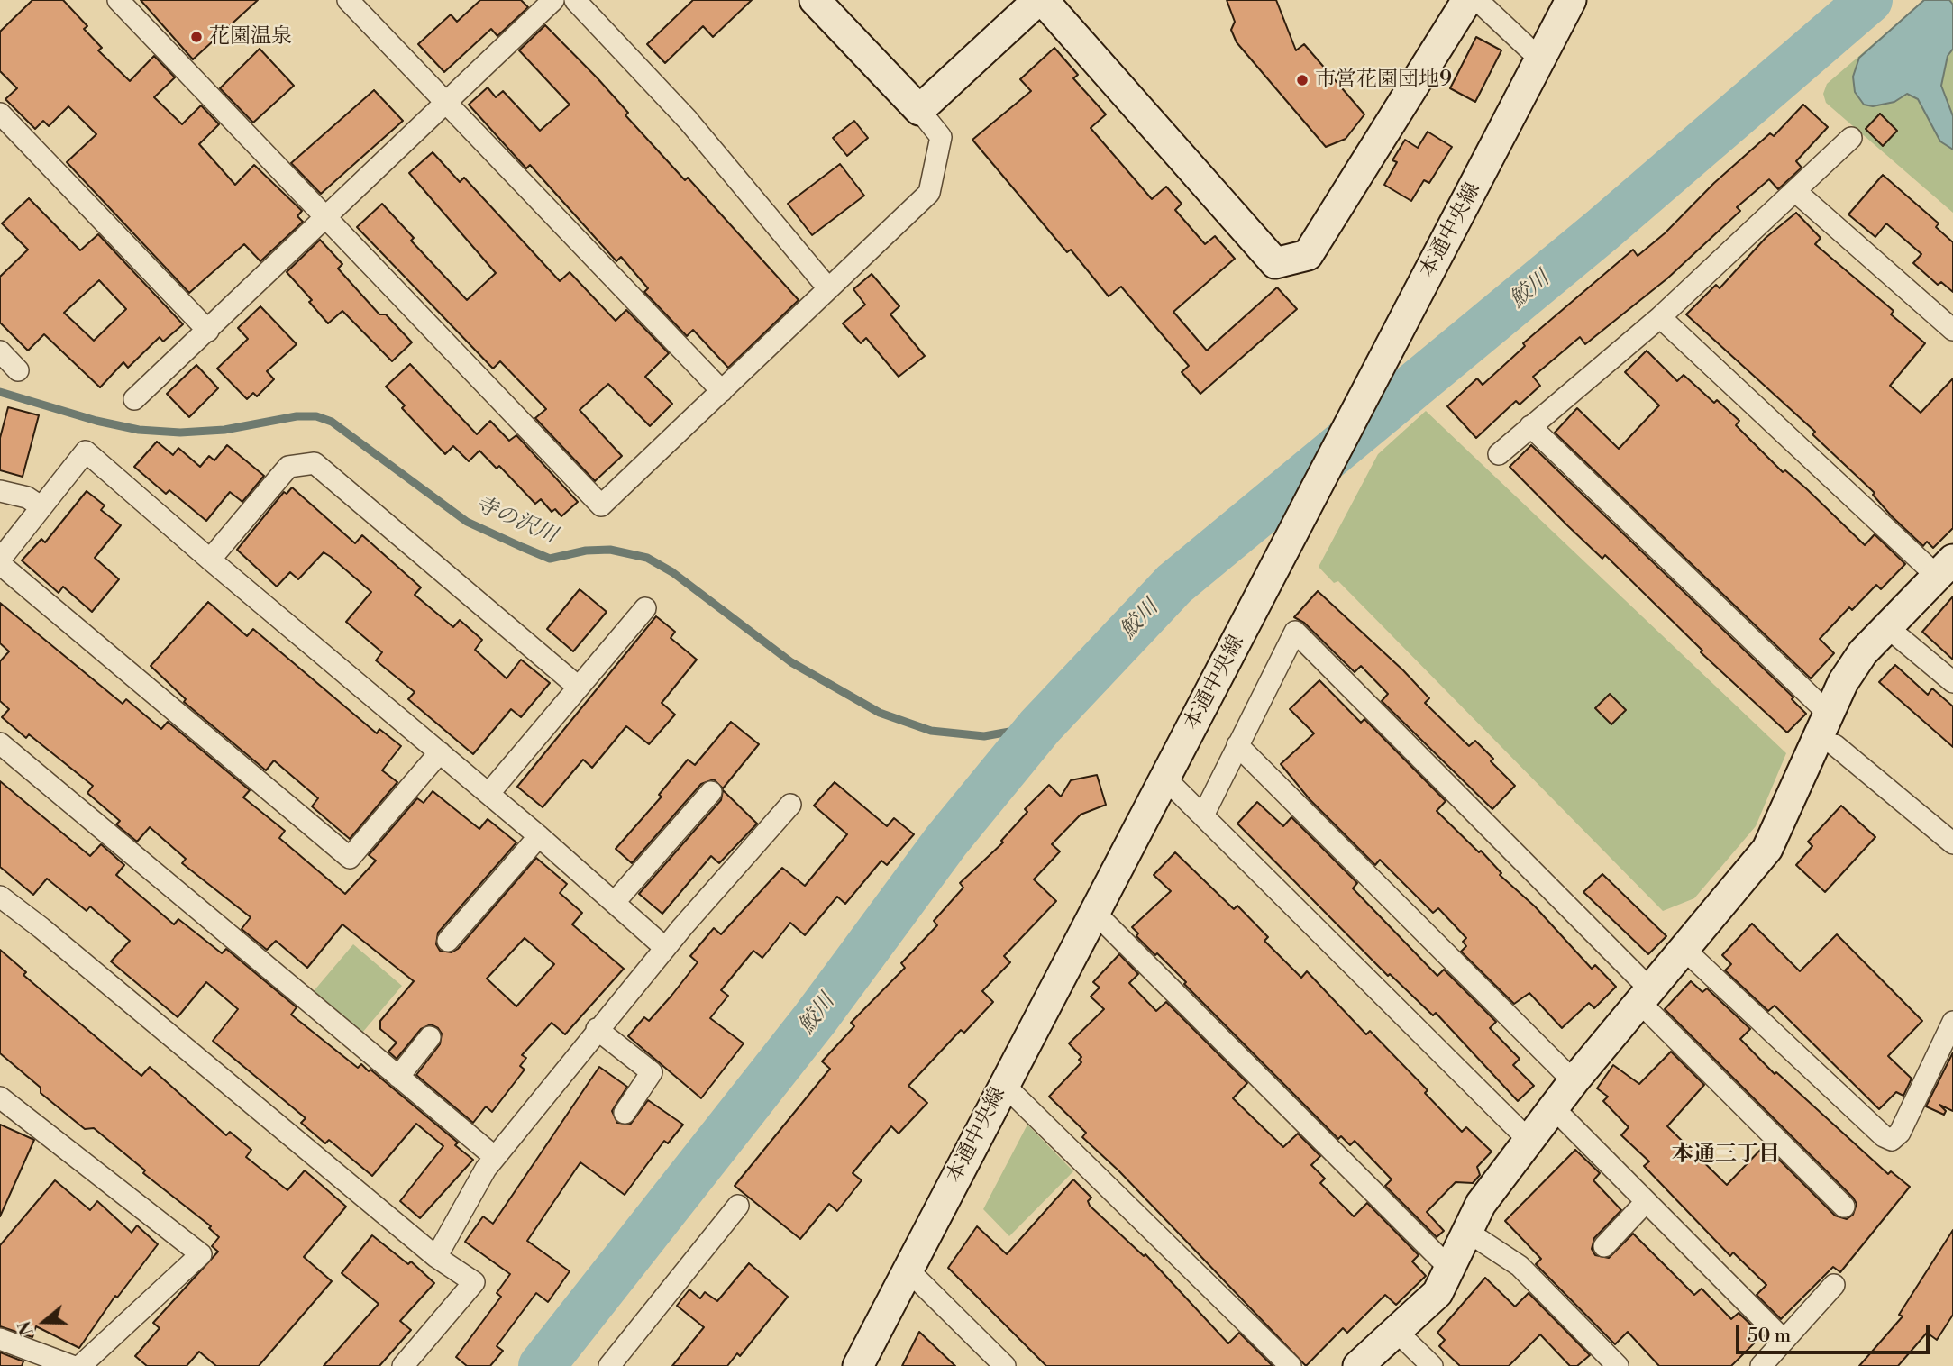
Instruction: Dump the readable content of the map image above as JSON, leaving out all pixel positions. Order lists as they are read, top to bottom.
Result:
{
  "streets": {
    "street": ["本通中央線"]
  },
  "districts": ["本通三丁目"],
  "water": ["鮫川", "寺の沢川"],
  "places": ["花園温泉", "市営花園団地9"],
  "scale_bar": "50 m",
  "north": "left"
}
